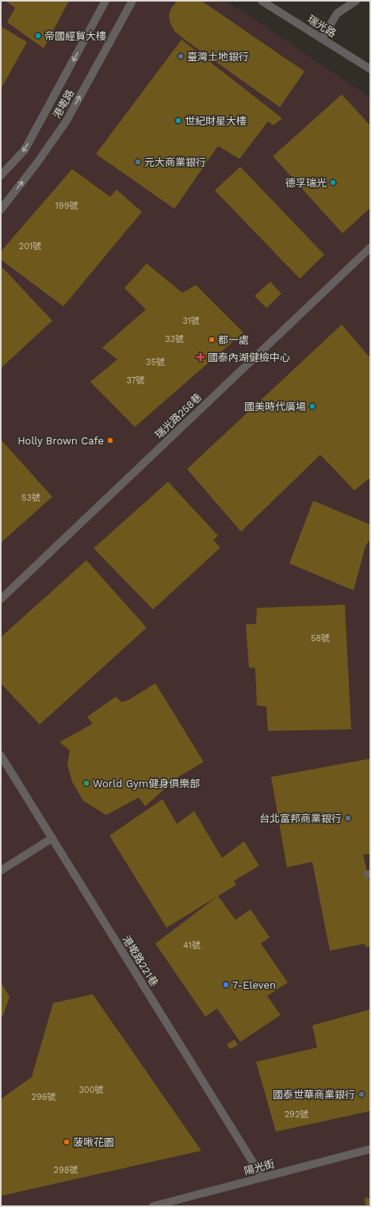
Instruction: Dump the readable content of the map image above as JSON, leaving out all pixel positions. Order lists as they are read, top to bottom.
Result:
{
  "streets": {
    "street": [
      "瑞光路",
      "港墘路",
      "瑞光路258巷",
      "港墘路221巷",
      "陽光街"
    ]
  },
  "crossings": [
    ["港墘路221巷", "陽光街"]
  ],
  "places": {
    "other": [
      "帝國經貿大樓",
      "臺灣土地銀行",
      "世紀財星大樓",
      "元大商業銀行",
      "德孚瑞光",
      "都一處",
      "國美時代廣場",
      "Holly Brown Cafe",
      "World Gym健身俱樂部",
      "台北富邦商業銀行",
      "7-Eleven",
      "國泰世華商業銀行",
      "菠啾花園"
    ],
    "health": ["國泰內湖健檢中心"]
  },
  "house_numbers": [
    "199號",
    "201號",
    "31號",
    "33號",
    "35號",
    "37號",
    "53號",
    "58號",
    "41號",
    "300號",
    "296號",
    "292號",
    "298號"
  ]
}
